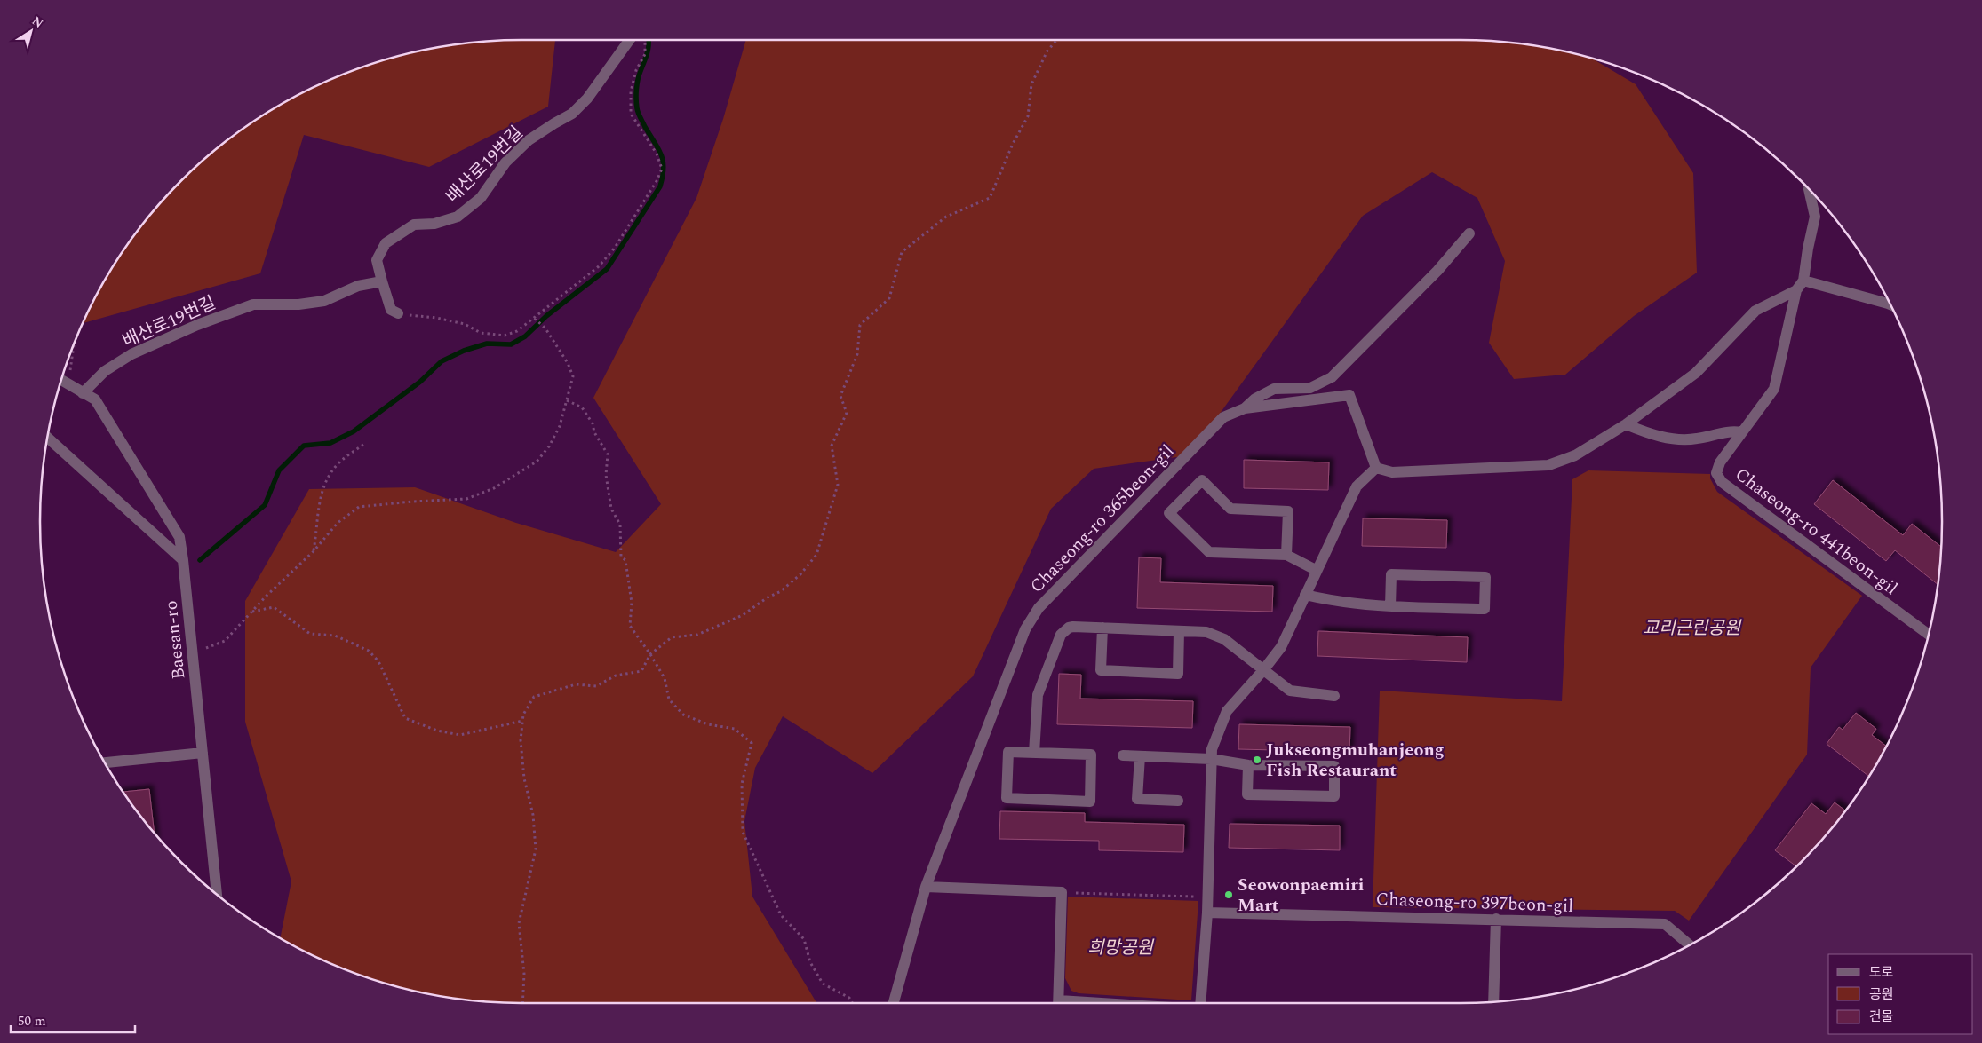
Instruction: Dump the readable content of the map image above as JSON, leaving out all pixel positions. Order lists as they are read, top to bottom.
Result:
{
  "streets": {
    "street": [
      "배산로19번길",
      "Chaseong-ro 365beon-gil",
      "Chaseong-ro 441beon-gil",
      "Baesan-ro",
      "Chaseong-ro 397beon-gil"
    ]
  },
  "crossings": [
    ["배산로19번길", "Baesan-ro"]
  ],
  "parks": ["교리근린공원", "희망공원"],
  "places": ["Jukseongmuhanjeong Fish Restaurant", "Seowonpaemiri Mart"],
  "legend": ["도로", "공원", "건물"],
  "scale_bar": "50 m",
  "north": "top right"
}
